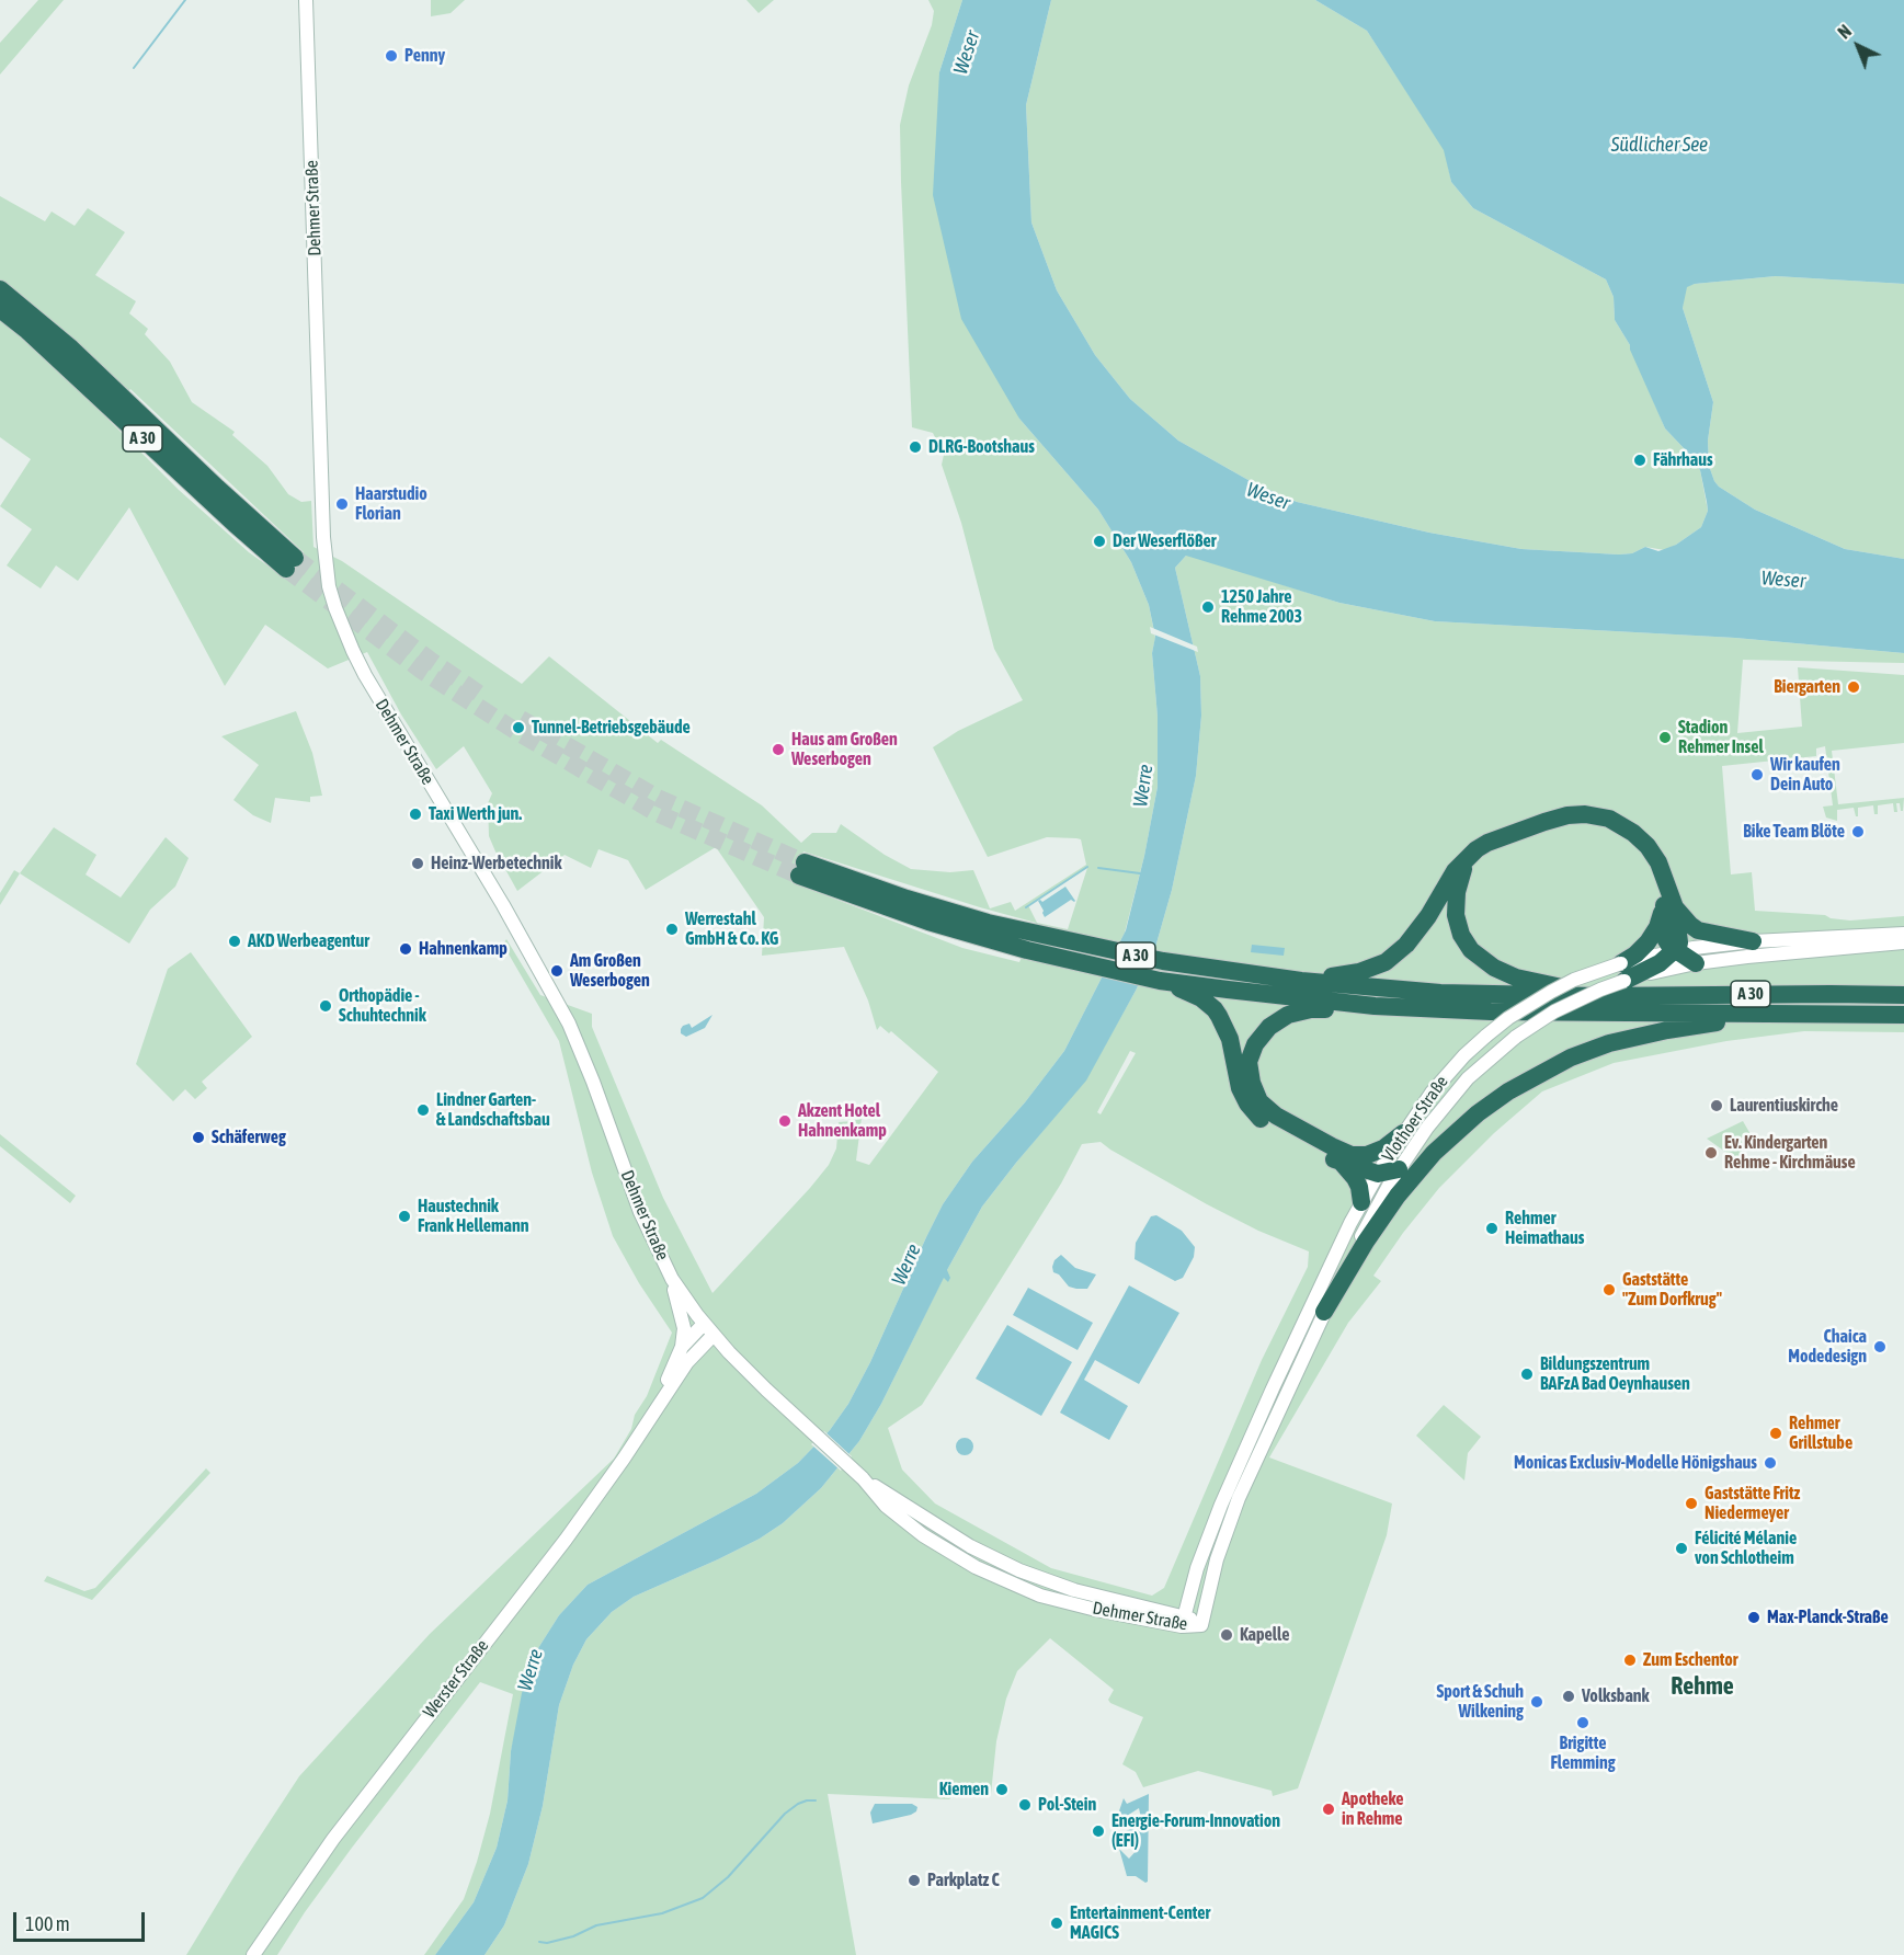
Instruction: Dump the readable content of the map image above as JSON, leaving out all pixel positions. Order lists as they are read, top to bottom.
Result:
{
  "streets": {
    "highway": ["A 30"],
    "main road": ["Dehmer Straße", "Vlothoer Straße", "Werster Straße"]
  },
  "crossings": [
    ["Dehmer Straße", "Vlothoer Straße"],
    ["Dehmer Straße", "Werster Straße"]
  ],
  "districts": ["Rehme"],
  "water": ["Weser", "Südlicher See", "Werre"],
  "places": [
    "Penny",
    "DLRG-Bootshaus",
    "Fährhaus",
    "Haarstudio Florian",
    "Der Weserflößer",
    "1250 Jahre Rehme 2003",
    "Biergarten",
    "Tunnel-Betriebsgebäude",
    "Stadion Rehmer Insel",
    "Haus am Großen Weserbogen",
    "Wir kaufen Dein Auto",
    "Taxi Werth jun.",
    "Bike Team Blöte",
    "Heinz-Werbetechnik",
    "Werrestahl GmbH & Co. KG",
    "AKD Werbeagentur",
    "Hahnenkamp",
    "Am Großen Weserbogen",
    "Orthopädie - Schuhtechnik",
    "Laurentiuskirche",
    "Lindner Garten- & Landschaftsbau",
    "Akzent Hotel Hahnenkamp",
    "Schäferweg",
    "Ev. Kindergarten Rehme - Kirchmäuse",
    "Haustechnik Frank Hellemann",
    "Rehmer Heimathaus",
    "Gaststätte \"Zum Dorfkrug\"",
    "Chaica Modedesign",
    "Bildungszentrum BAFzA Bad Oeynhausen",
    "Rehmer Grillstube",
    "Monicas Exclusiv-Modelle Hönigshaus",
    "Gaststätte Fritz Niedermeyer",
    "Félicité Mélanie von Schlotheim",
    "Max-Planck-Straße",
    "Kapelle",
    "Zum Eschentor",
    "Volksbank",
    "Sport & Schuh Wilkening",
    "Brigitte Flemming",
    "Kiemen",
    "Pol-Stein",
    "Apotheke in Rehme",
    "Energie-Forum-Innovation (EFI)",
    "Parkplatz C",
    "Entertainment-Center MAGICS"
  ],
  "scale_bar": "100 m",
  "north": "top left"
}
